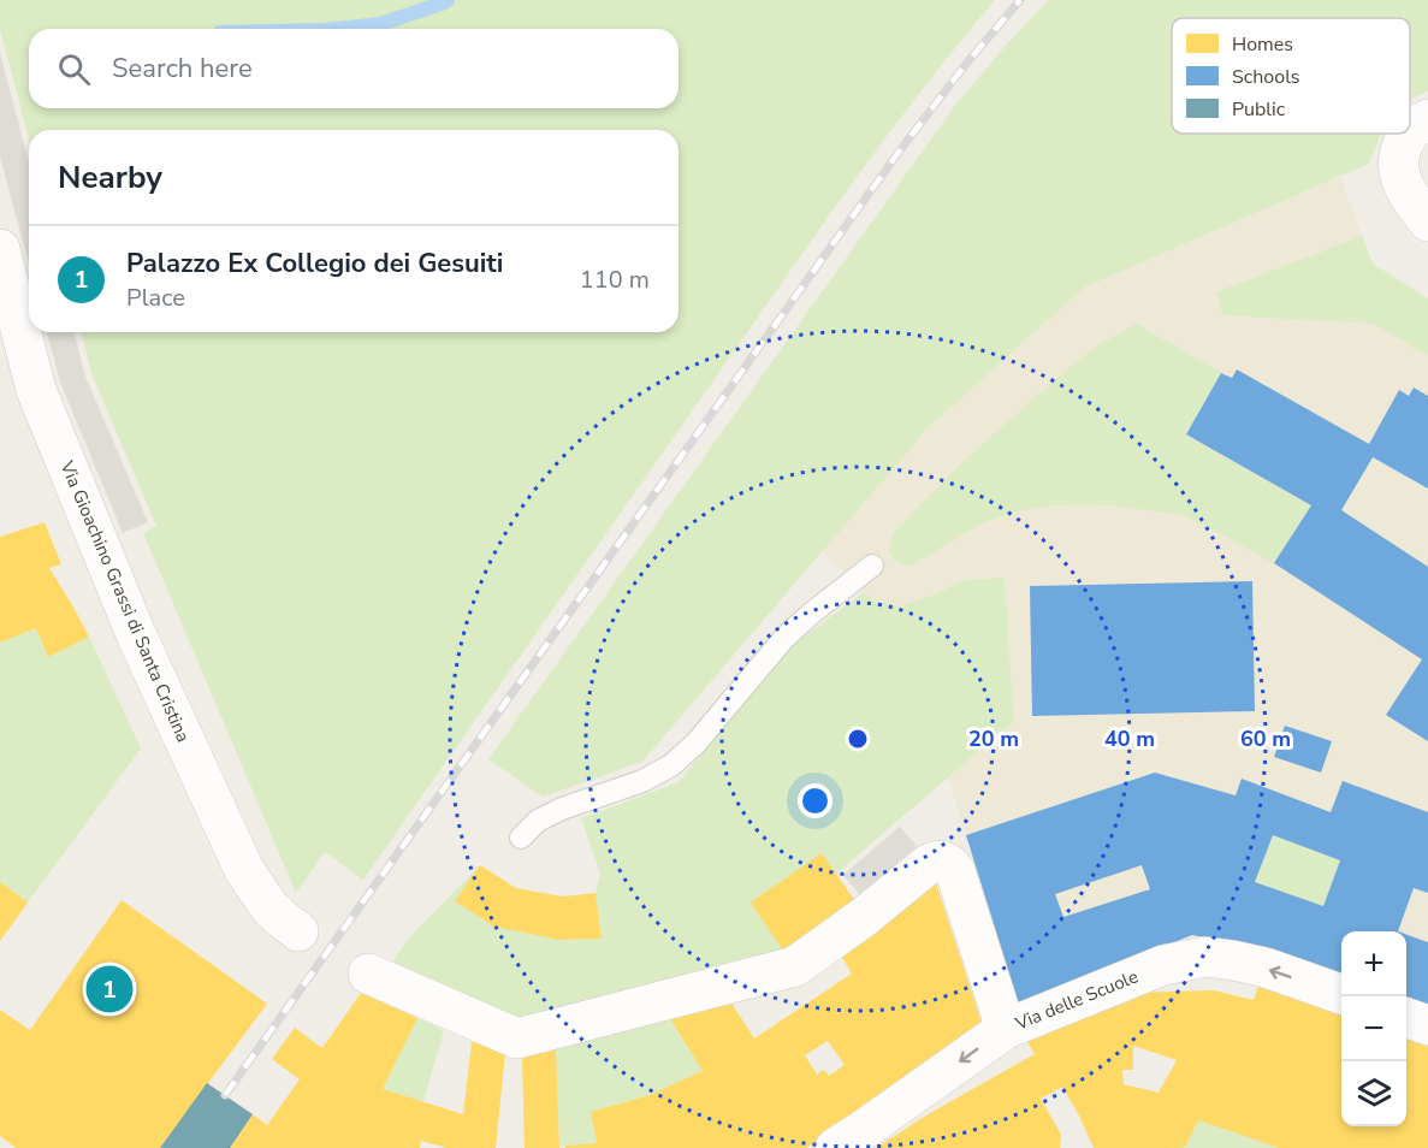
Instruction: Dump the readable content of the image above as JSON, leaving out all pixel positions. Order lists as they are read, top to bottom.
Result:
{
  "streets": {
    "street": ["Via Gioachino Grassi di Santa Cristina", "Via delle Scuole"]
  },
  "one_way": ["Via delle Scuole"],
  "legend": ["Homes", "Schools", "Public"],
  "page": {
    "search": "Search here",
    "heading": "Nearby",
    "list": [
      {
        "mark": "1",
        "name": "Palazzo Ex Collegio dei Gesuiti",
        "note": "Place",
        "value": "110 m"
      }
    ],
    "map_buttons": ["+", "−"],
    "pins": "1"
  },
  "rings": ["20 m", "40 m", "60 m"]
}
